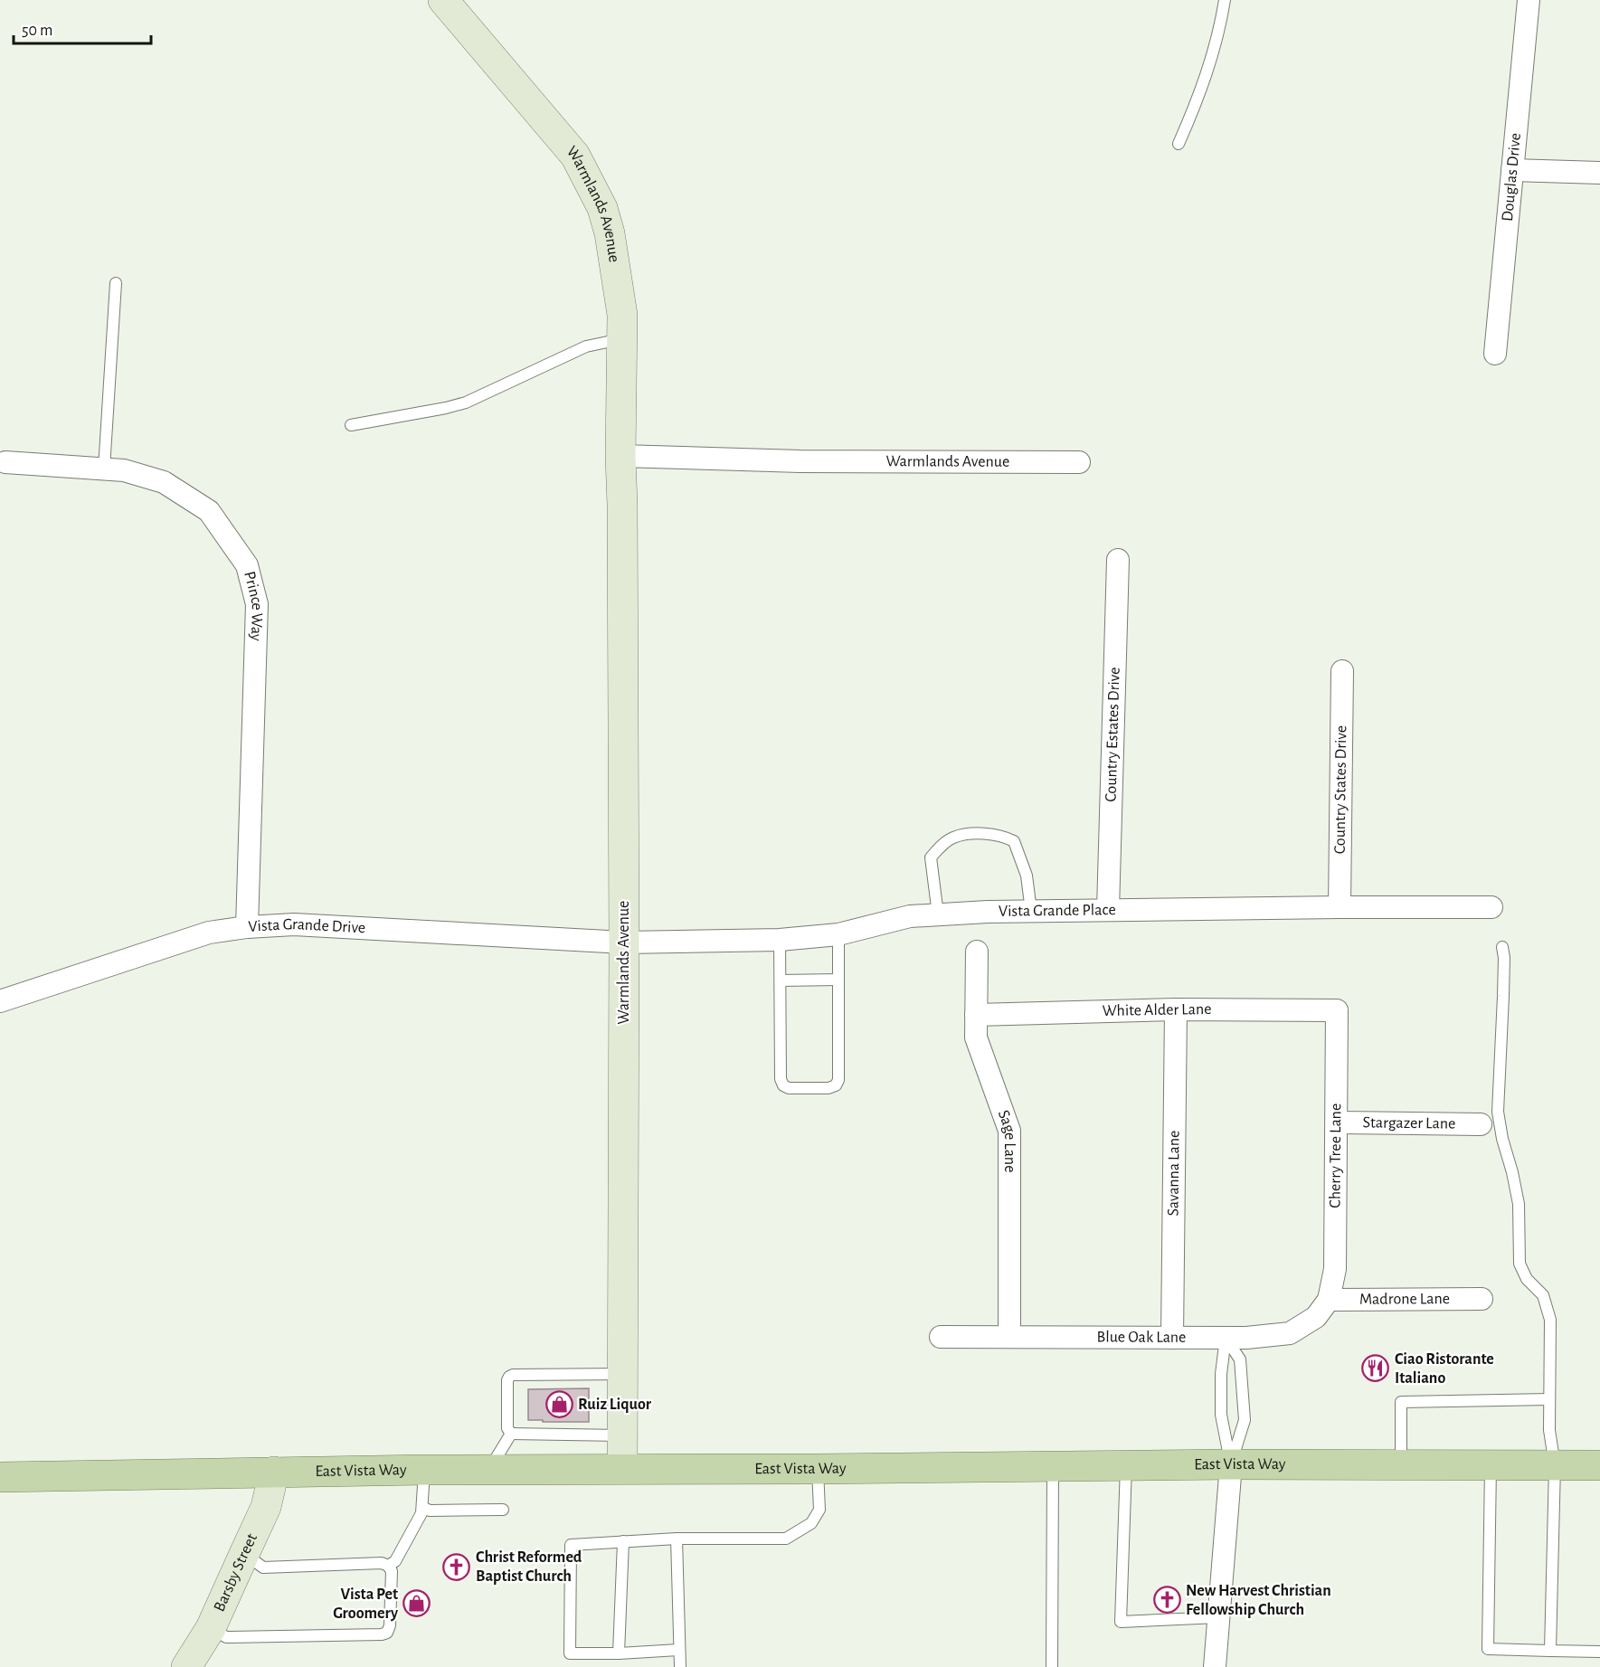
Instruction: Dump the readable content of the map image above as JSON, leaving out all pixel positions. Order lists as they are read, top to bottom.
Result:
{
  "streets": {
    "main road": ["East Vista Way"],
    "street": [
      "Douglas Drive",
      "Warmlands Avenue",
      "Prince Way",
      "Country Estates Drive",
      "Country States Drive",
      "Vista Grande Place",
      "Vista Grande Drive",
      "White Alder Lane",
      "Stargazer Lane",
      "Sage Lane",
      "Cherry Tree Lane",
      "Savanna Lane",
      "Madrone Lane",
      "Blue Oak Lane",
      "Barsby Street"
    ]
  },
  "crossings": [
    ["Warmlands Avenue", "Vista Grande Place"],
    ["Warmlands Avenue", "Vista Grande Drive"],
    ["Warmlands Avenue", "East Vista Way"],
    ["Prince Way", "Vista Grande Drive"],
    ["Country Estates Drive", "Vista Grande Place"],
    ["Country States Drive", "Vista Grande Place"],
    ["Vista Grande Place", "Vista Grande Drive"],
    ["White Alder Lane", "Sage Lane"],
    ["White Alder Lane", "Cherry Tree Lane"],
    ["White Alder Lane", "Savanna Lane"],
    ["Stargazer Lane", "Cherry Tree Lane"],
    ["Sage Lane", "Blue Oak Lane"],
    ["Cherry Tree Lane", "Madrone Lane"],
    ["Cherry Tree Lane", "Blue Oak Lane"],
    ["Savanna Lane", "Blue Oak Lane"],
    ["Madrone Lane", "Blue Oak Lane"],
    ["East Vista Way", "Barsby Street"]
  ],
  "places": {
    "restaurant": ["Ciao Ristorante Italiano"],
    "shop": ["Ruiz Liquor", "Vista Pet Groomery"],
    "church": ["Christ Reformed Baptist Church", "New Harvest Christian Fellowship Church"]
  },
  "scale_bar": "50 m"
}
